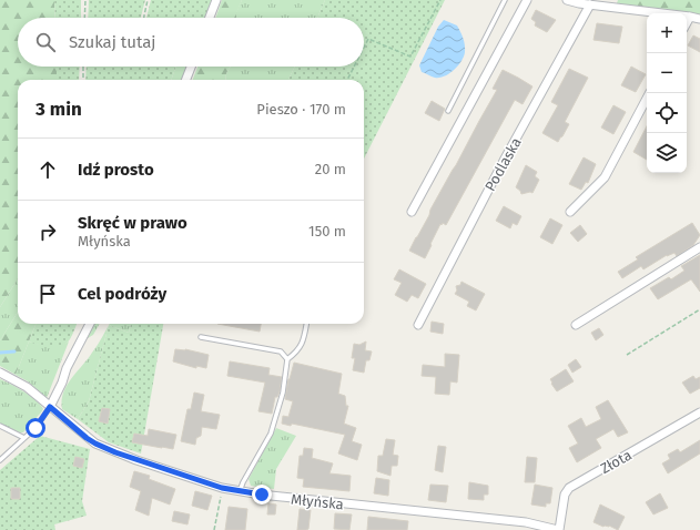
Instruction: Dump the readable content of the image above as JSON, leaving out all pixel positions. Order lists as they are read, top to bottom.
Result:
{
  "streets": {
    "street": ["Podlaska", "Złota", "Młyńska"]
  },
  "crossings": [
    ["Złota", "Młyńska"]
  ],
  "page": {
    "map_buttons": ["+", "−"],
    "search": "Szukaj tutaj",
    "heading": ["3 min", "Pieszo · 170 m"],
    "list": [
      ["Idź prosto", "20 m"],
      ["Skręć w prawo", "Młyńska", "150 m"],
      "Cel podróży"
    ]
  }
}
